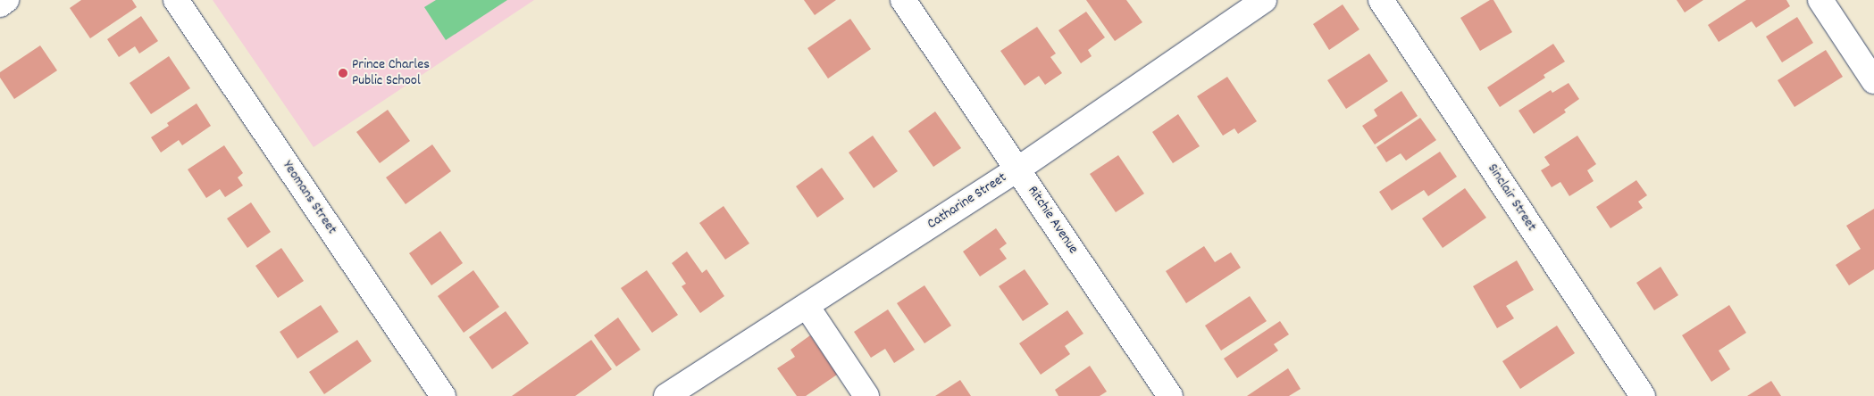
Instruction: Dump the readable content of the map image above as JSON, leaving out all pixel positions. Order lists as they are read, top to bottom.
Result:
{
  "streets": {
    "street": [
      "Yeomans Street",
      "Sinclair Street",
      "Catharine Street",
      "Ritchie Avenue"
    ]
  },
  "crossings": [
    ["Catharine Street", "Ritchie Avenue"]
  ],
  "places": ["Prince Charles Public School"]
}
